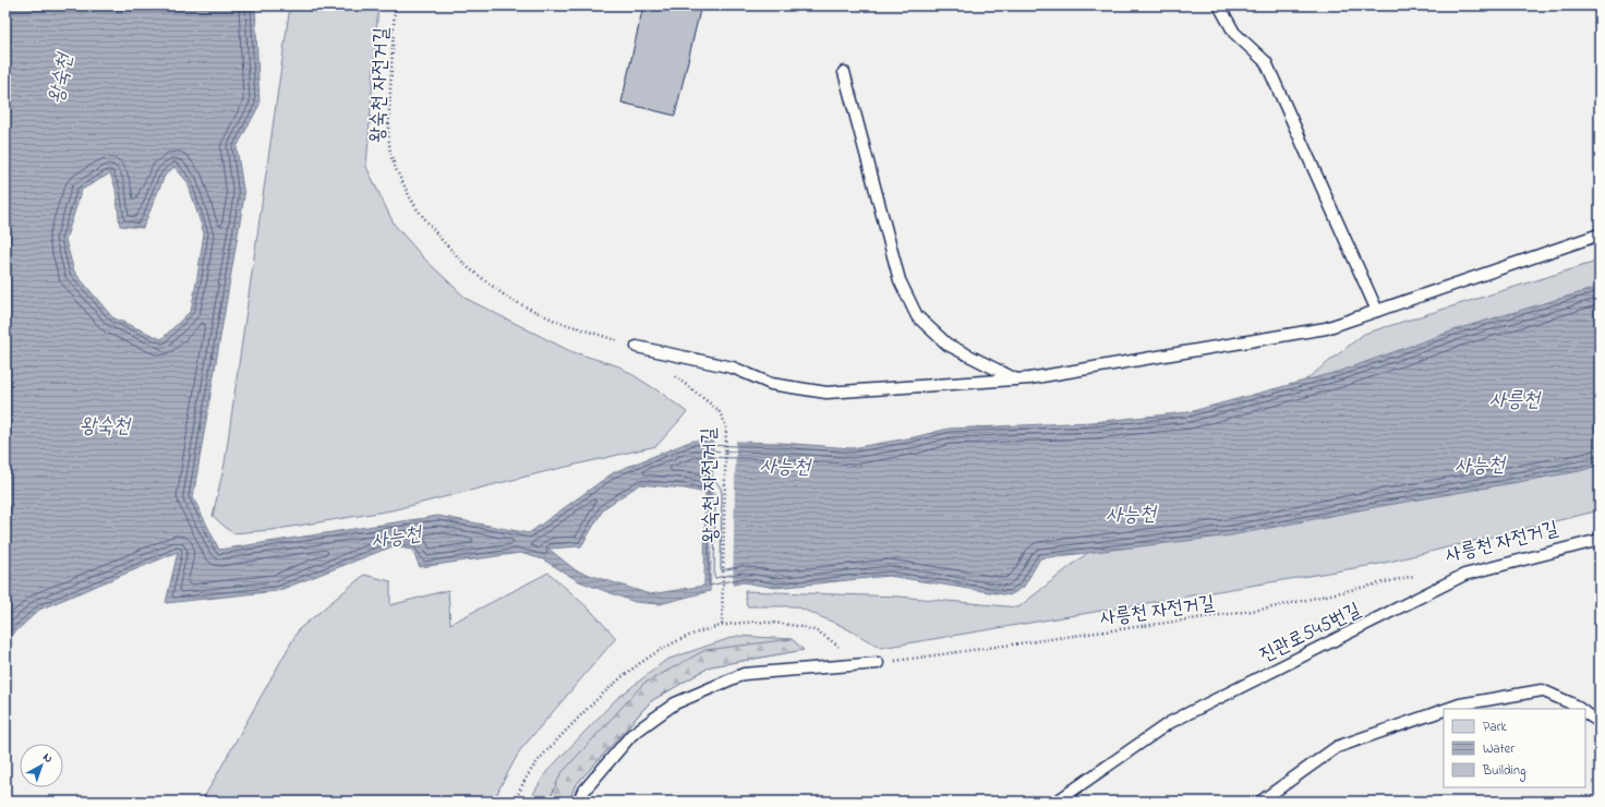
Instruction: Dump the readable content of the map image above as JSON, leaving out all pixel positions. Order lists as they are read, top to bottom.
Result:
{
  "streets": {
    "lane": ["진관로545번길"],
    "path": ["왕숙천 자전거길", "사릉천 자전거길"]
  },
  "water": ["왕숙천", "사릉천", "사능천"],
  "legend": ["Park", "Water", "Building"],
  "north": "top right"
}
